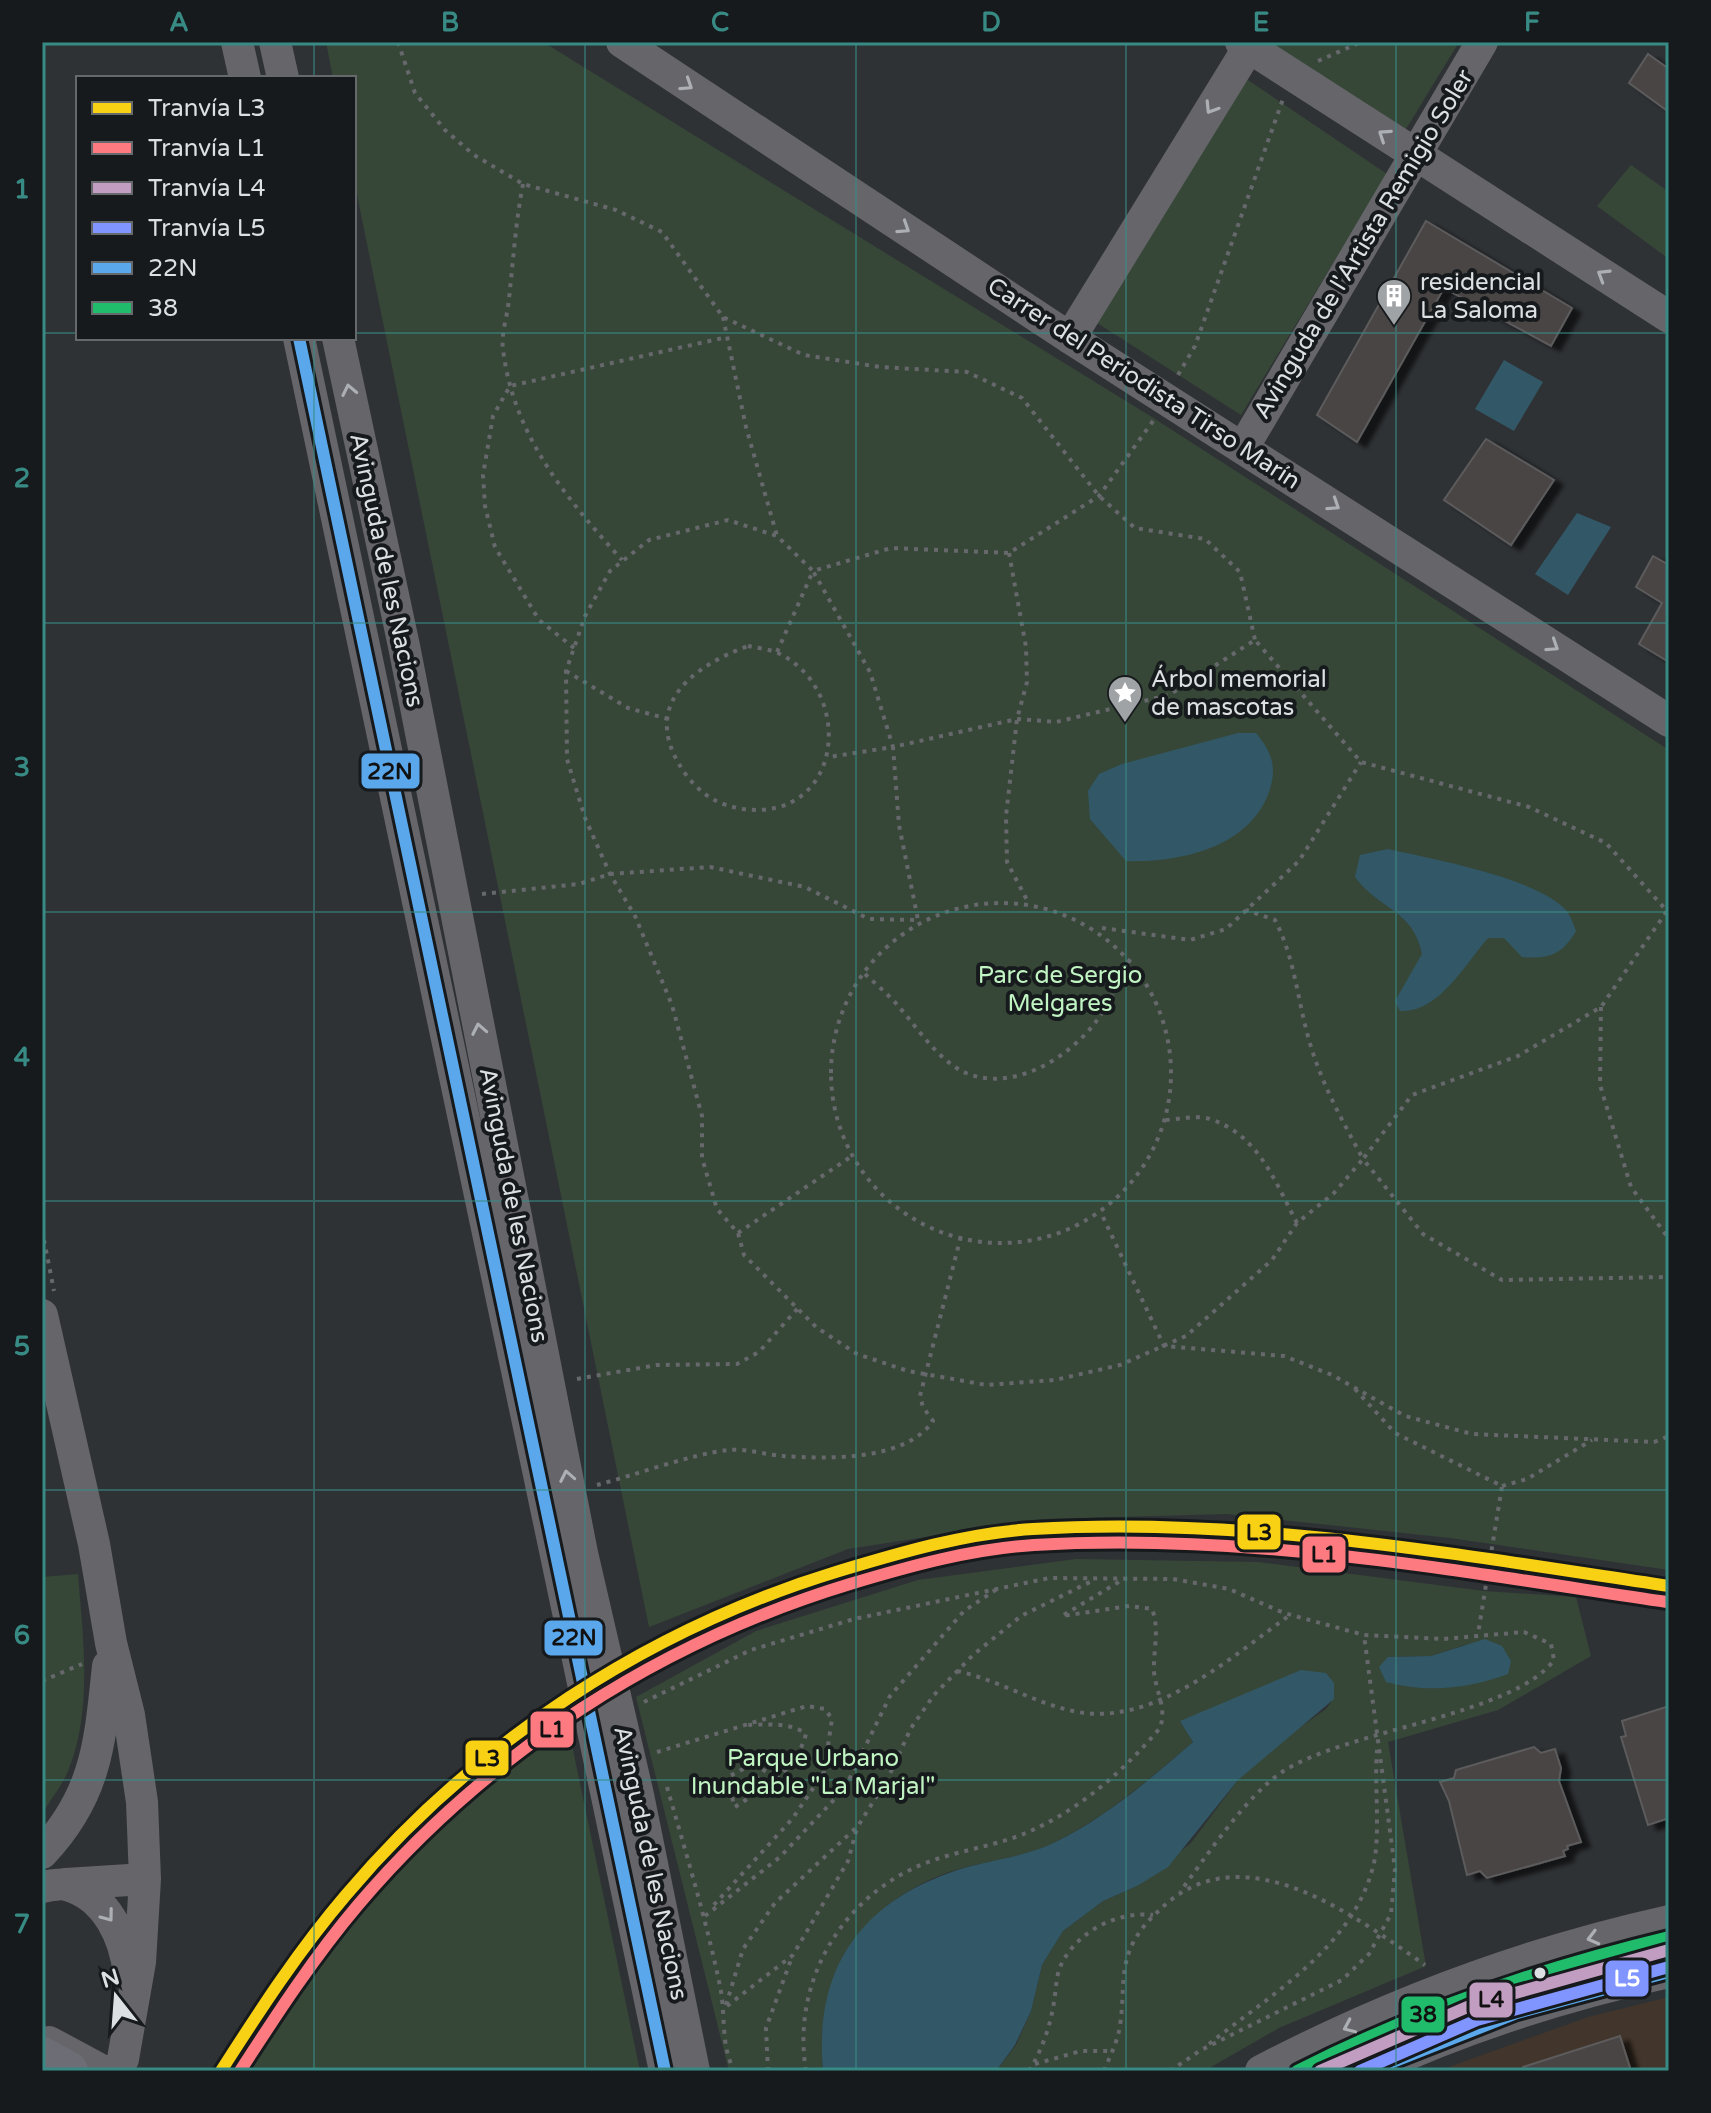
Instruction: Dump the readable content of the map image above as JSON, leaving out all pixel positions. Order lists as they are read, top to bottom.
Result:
{
  "streets": {
    "street": ["Avinguda de l'Artista Remigio Soler", "Carrer del Periodista Tirso Marín", "Avinguda de les Nacions"]
  },
  "crossings": [
    ["Avinguda de l'Artista Remigio Soler", "Carrer del Periodista Tirso Marín"]
  ],
  "one_way": ["Carrer del Periodista Tirso Marín"],
  "parks": ["Parc de Sergio Melgares", "Parque Urbano Inundable \"La Marjal\""],
  "places": {
    "building": ["residencial La Saloma"],
    "place": ["Árbol memorial de mascotas"]
  },
  "lines": [
    "transit line 22N",
    "tram line L3",
    "tram line L1",
    "transit line 38",
    "tram line L4",
    "tram line L5"
  ],
  "legend": [
    "Tranvía L3",
    "Tranvía L1",
    "Tranvía L4",
    "Tranvía L5",
    "22N",
    "38"
  ],
  "north": "top",
  "grid": {
    "columns": [
      "A",
      "B",
      "C",
      "D",
      "E",
      "F"
    ],
    "rows": [
      "1",
      "2",
      "3",
      "4",
      "5",
      "6",
      "7"
    ]
  }
}
